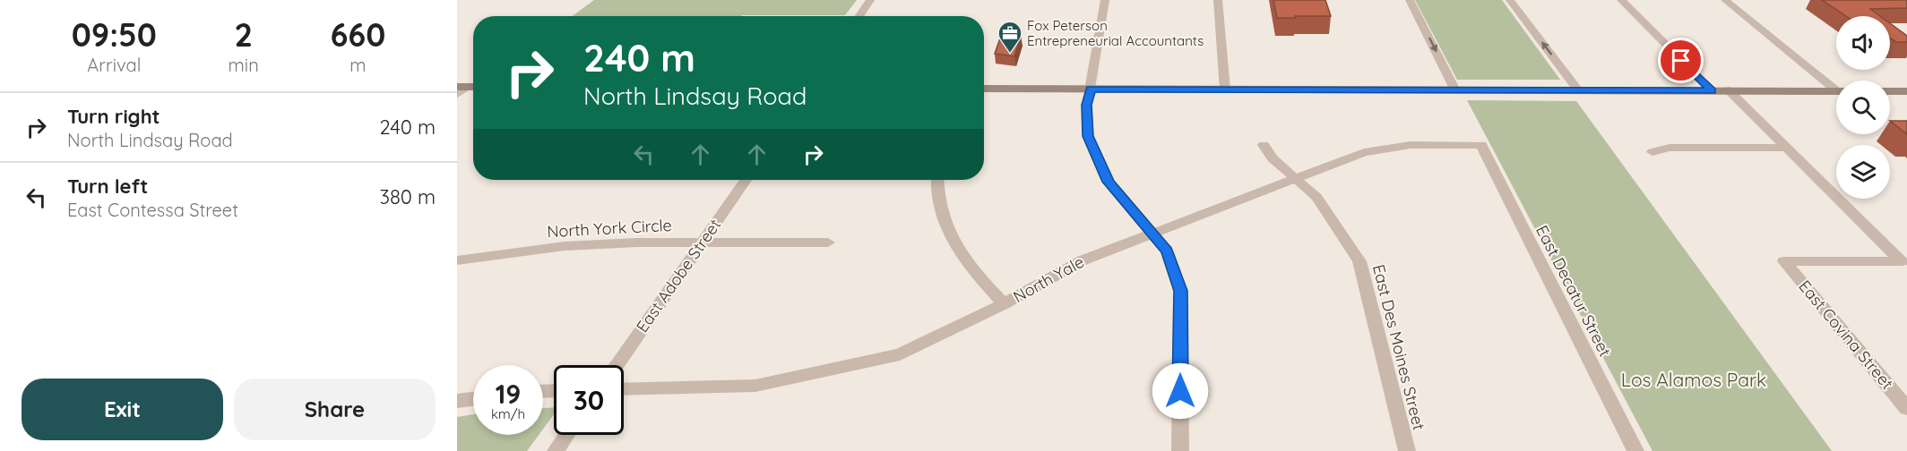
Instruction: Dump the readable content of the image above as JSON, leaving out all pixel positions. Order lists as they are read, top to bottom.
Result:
{
  "streets": {
    "street": [
      "North York Circle",
      "East Adobe Street",
      "North Yale",
      "East Decatur Street",
      "East Covina Street",
      "East Des Moines Street"
    ]
  },
  "crossings": [
    ["North York Circle", "East Adobe Street"],
    ["North Yale", "East Decatur Street"],
    ["North Yale", "East Des Moines Street"]
  ],
  "parks": ["Los Alamos Park"],
  "places": {
    "office": ["Fox Peterson Entrepreneurial Accountants"]
  },
  "page": {
    "eta": [
      "09:50",
      "Arrival",
      "2",
      "min",
      "660",
      "m"
    ],
    "turn": ["240 m", "North Lindsay Road"],
    "list": [
      {
        "name": "Turn right",
        "note": "North Lindsay Road",
        "value": "240 m"
      },
      {
        "name": "Turn left",
        "note": "East Contessa Street",
        "value": "380 m"
      }
    ],
    "speed": "19 km/h",
    "limit": "30",
    "buttons": ["Exit", "Share"]
  }
}
